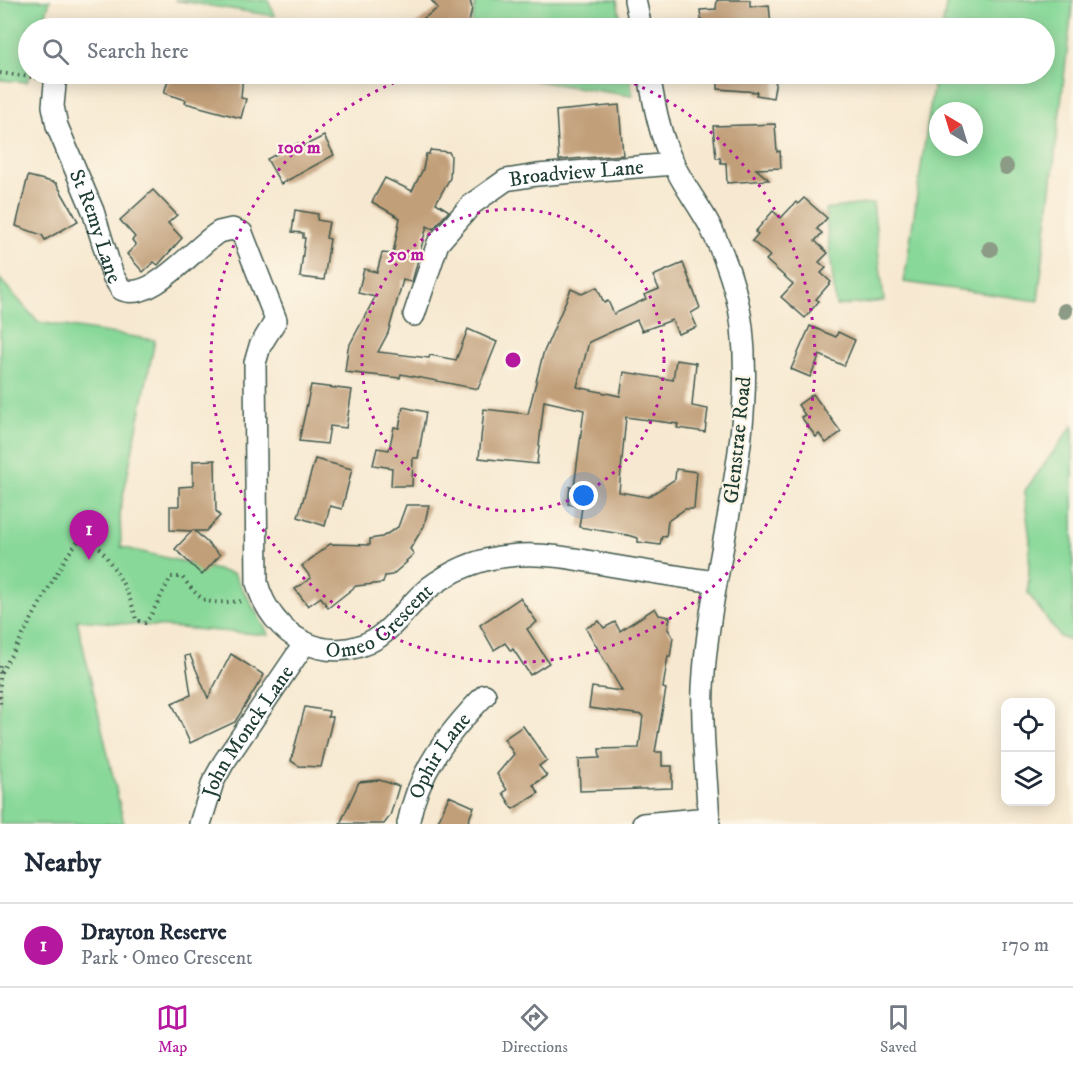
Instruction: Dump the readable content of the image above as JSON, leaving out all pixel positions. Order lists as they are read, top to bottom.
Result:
{
  "streets": {
    "street": [
      "Broadview Lane",
      "St Remy Lane",
      "Glenstrae Road",
      "Omeo Crescent",
      "John Monck Lane",
      "Ophir Lane"
    ]
  },
  "crossings": [
    ["Broadview Lane", "Glenstrae Road"],
    ["St Remy Lane", "Omeo Crescent"],
    ["Glenstrae Road", "Omeo Crescent"],
    ["Omeo Crescent", "John Monck Lane"]
  ],
  "north": "top left",
  "page": {
    "search": "Search here",
    "pins": "1",
    "heading": "Nearby",
    "list": [
      {
        "mark": "1",
        "name": "Drayton Reserve",
        "note": "Park · Omeo Crescent",
        "value": "170 m"
      }
    ],
    "nav": ["Map", "Directions", "Saved"]
  },
  "rings": ["100 m", "50 m"]
}
